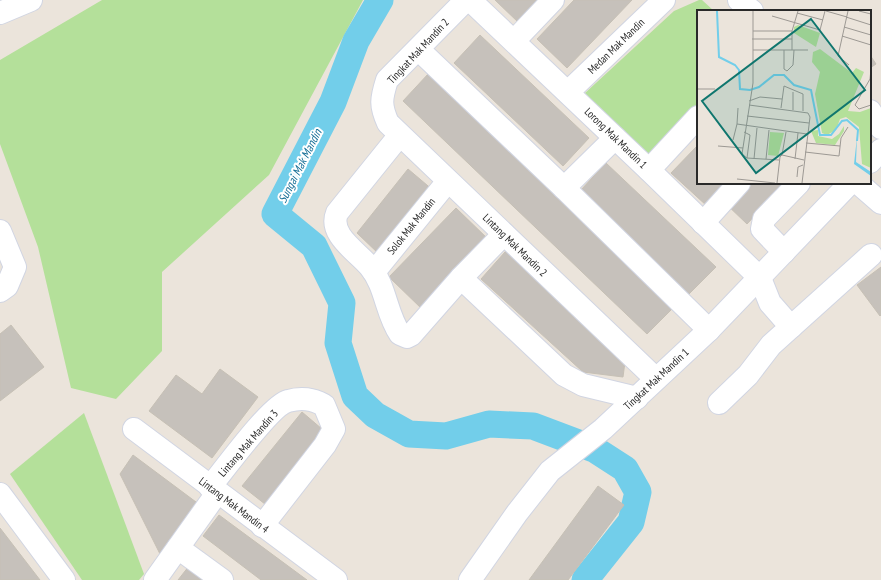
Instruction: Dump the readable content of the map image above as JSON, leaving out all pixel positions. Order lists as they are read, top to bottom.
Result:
{
  "streets": {
    "street": [
      "Medan Mak Mandin",
      "Tingkat Mak Mandin 2",
      "Lorong Mak Mandin 1",
      "Solok Mak Mandin",
      "Lintang Mak Mandin 2",
      "Tingkat Mak Mandin 1",
      "Lintang Mak Mandin 3",
      "Lintang Mak Mandin 4"
    ]
  },
  "crossings": [
    ["Medan Mak Mandin", "Lorong Mak Mandin 1"],
    ["Tingkat Mak Mandin 2", "Lorong Mak Mandin 1"],
    ["Tingkat Mak Mandin 2", "Lintang Mak Mandin 2"],
    ["Lorong Mak Mandin 1", "Tingkat Mak Mandin 1"],
    ["Solok Mak Mandin", "Lintang Mak Mandin 2"],
    ["Lintang Mak Mandin 2", "Tingkat Mak Mandin 1"],
    ["Lintang Mak Mandin 3", "Lintang Mak Mandin 4"]
  ],
  "water": ["Sungai Mak Mandin"]
}
